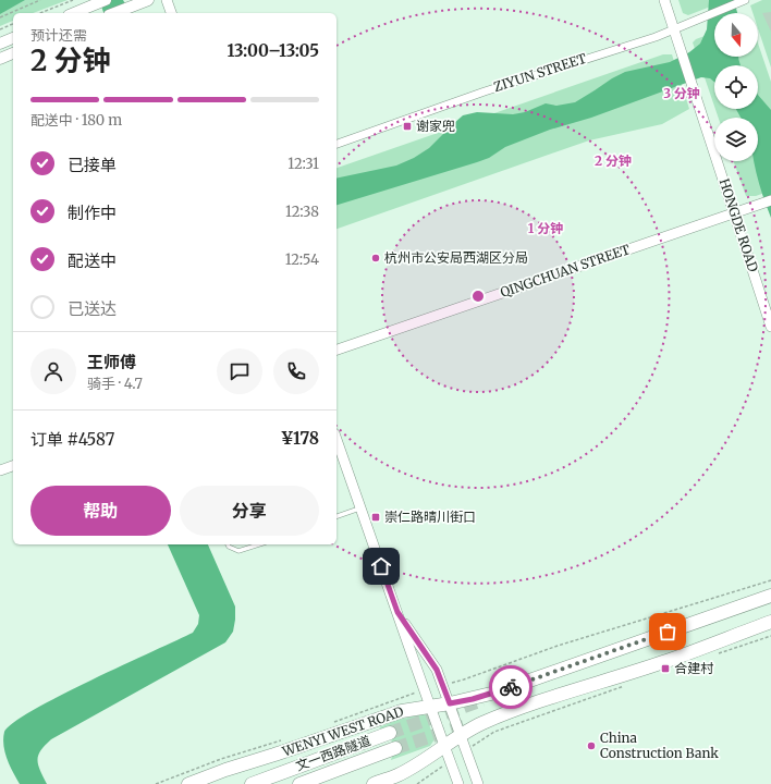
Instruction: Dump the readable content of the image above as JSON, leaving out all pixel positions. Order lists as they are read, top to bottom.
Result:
{
  "streets": {
    "main road": ["WENYI WEST ROAD", "文一西路隧道"],
    "street": ["ZIYUN STREET", "HONGDE ROAD", "QINGCHUAN STREET"]
  },
  "crossings": [
    ["ZIYUN STREET", "HONGDE ROAD"],
    ["HONGDE ROAD", "QINGCHUAN STREET"]
  ],
  "places": {
    "transit": ["谢家兜", "崇仁路晴川街口", "合建村"],
    "other": ["杭州市公安局西湖区分局", "China Construction Bank"]
  },
  "north": "bottom",
  "page": {
    "heading": ["2 分钟", "预计还需", "13:00–13:05"],
    "panel": [
      "王师傅",
      "骑手 · 4.7",
      "订单 #4587",
      "¥178"
    ],
    "bar": "配送中 · 180 m",
    "list": [
      ["已接单", "12:31"],
      ["制作中", "12:38"],
      ["配送中", "12:54"],
      "已送达"
    ],
    "buttons": ["帮助", "分享"]
  },
  "rings": ["3 分钟", "2 分钟", "1 分钟"]
}
